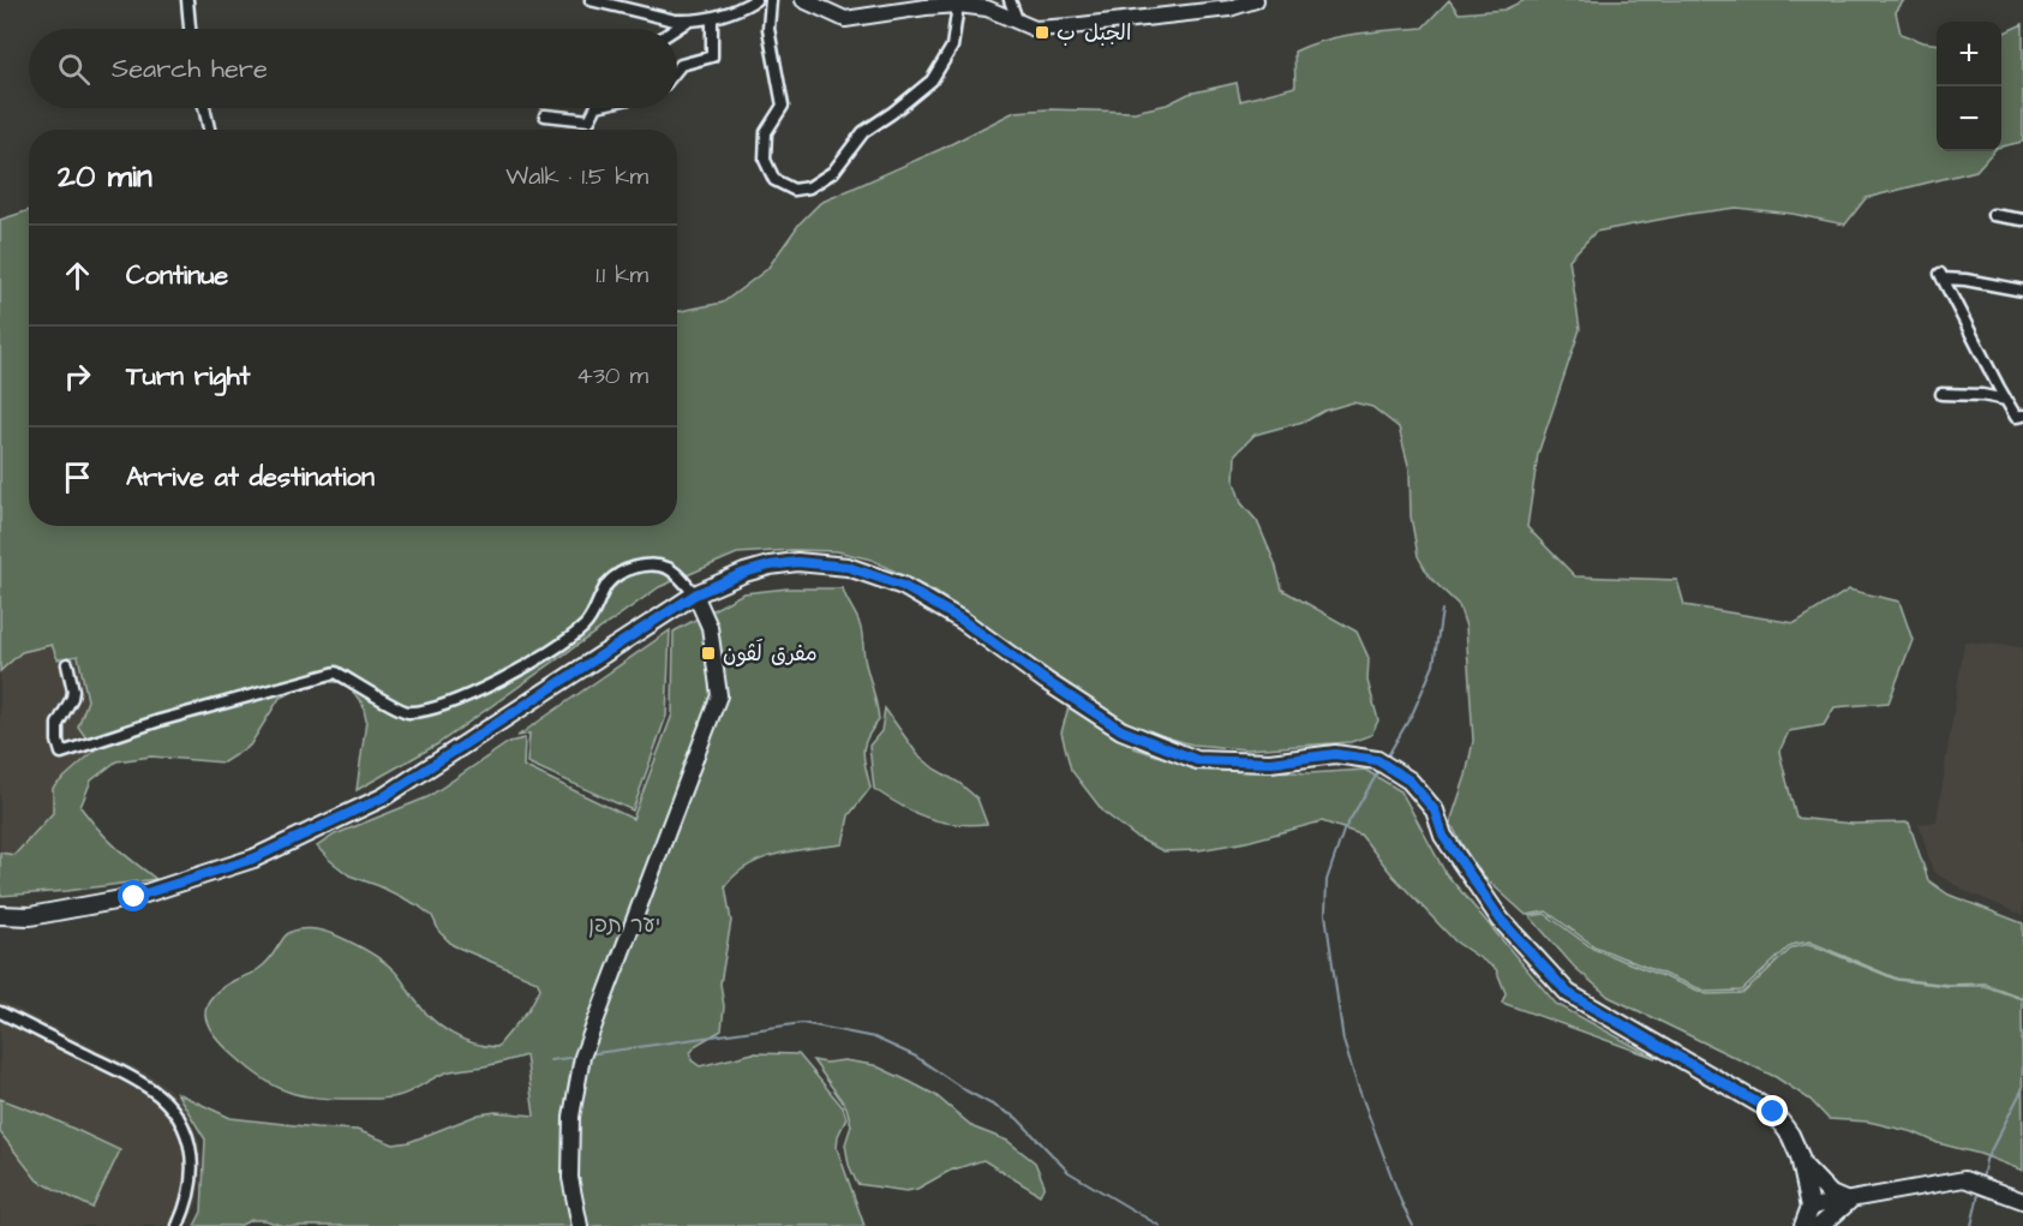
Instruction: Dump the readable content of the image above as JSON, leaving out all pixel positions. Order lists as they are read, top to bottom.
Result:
{
  "parks": ["יער תפן"],
  "places": {
    "transit": ["الجبل ب", "مفرق لَڤون"]
  },
  "page": {
    "map_buttons": ["+", "−"],
    "search": "Search here",
    "heading": ["20 min", "Walk · 1.5 km"],
    "list": [
      ["Continue", "1.1 km"],
      ["Turn right", "430 m"],
      "Arrive at destination"
    ]
  }
}
